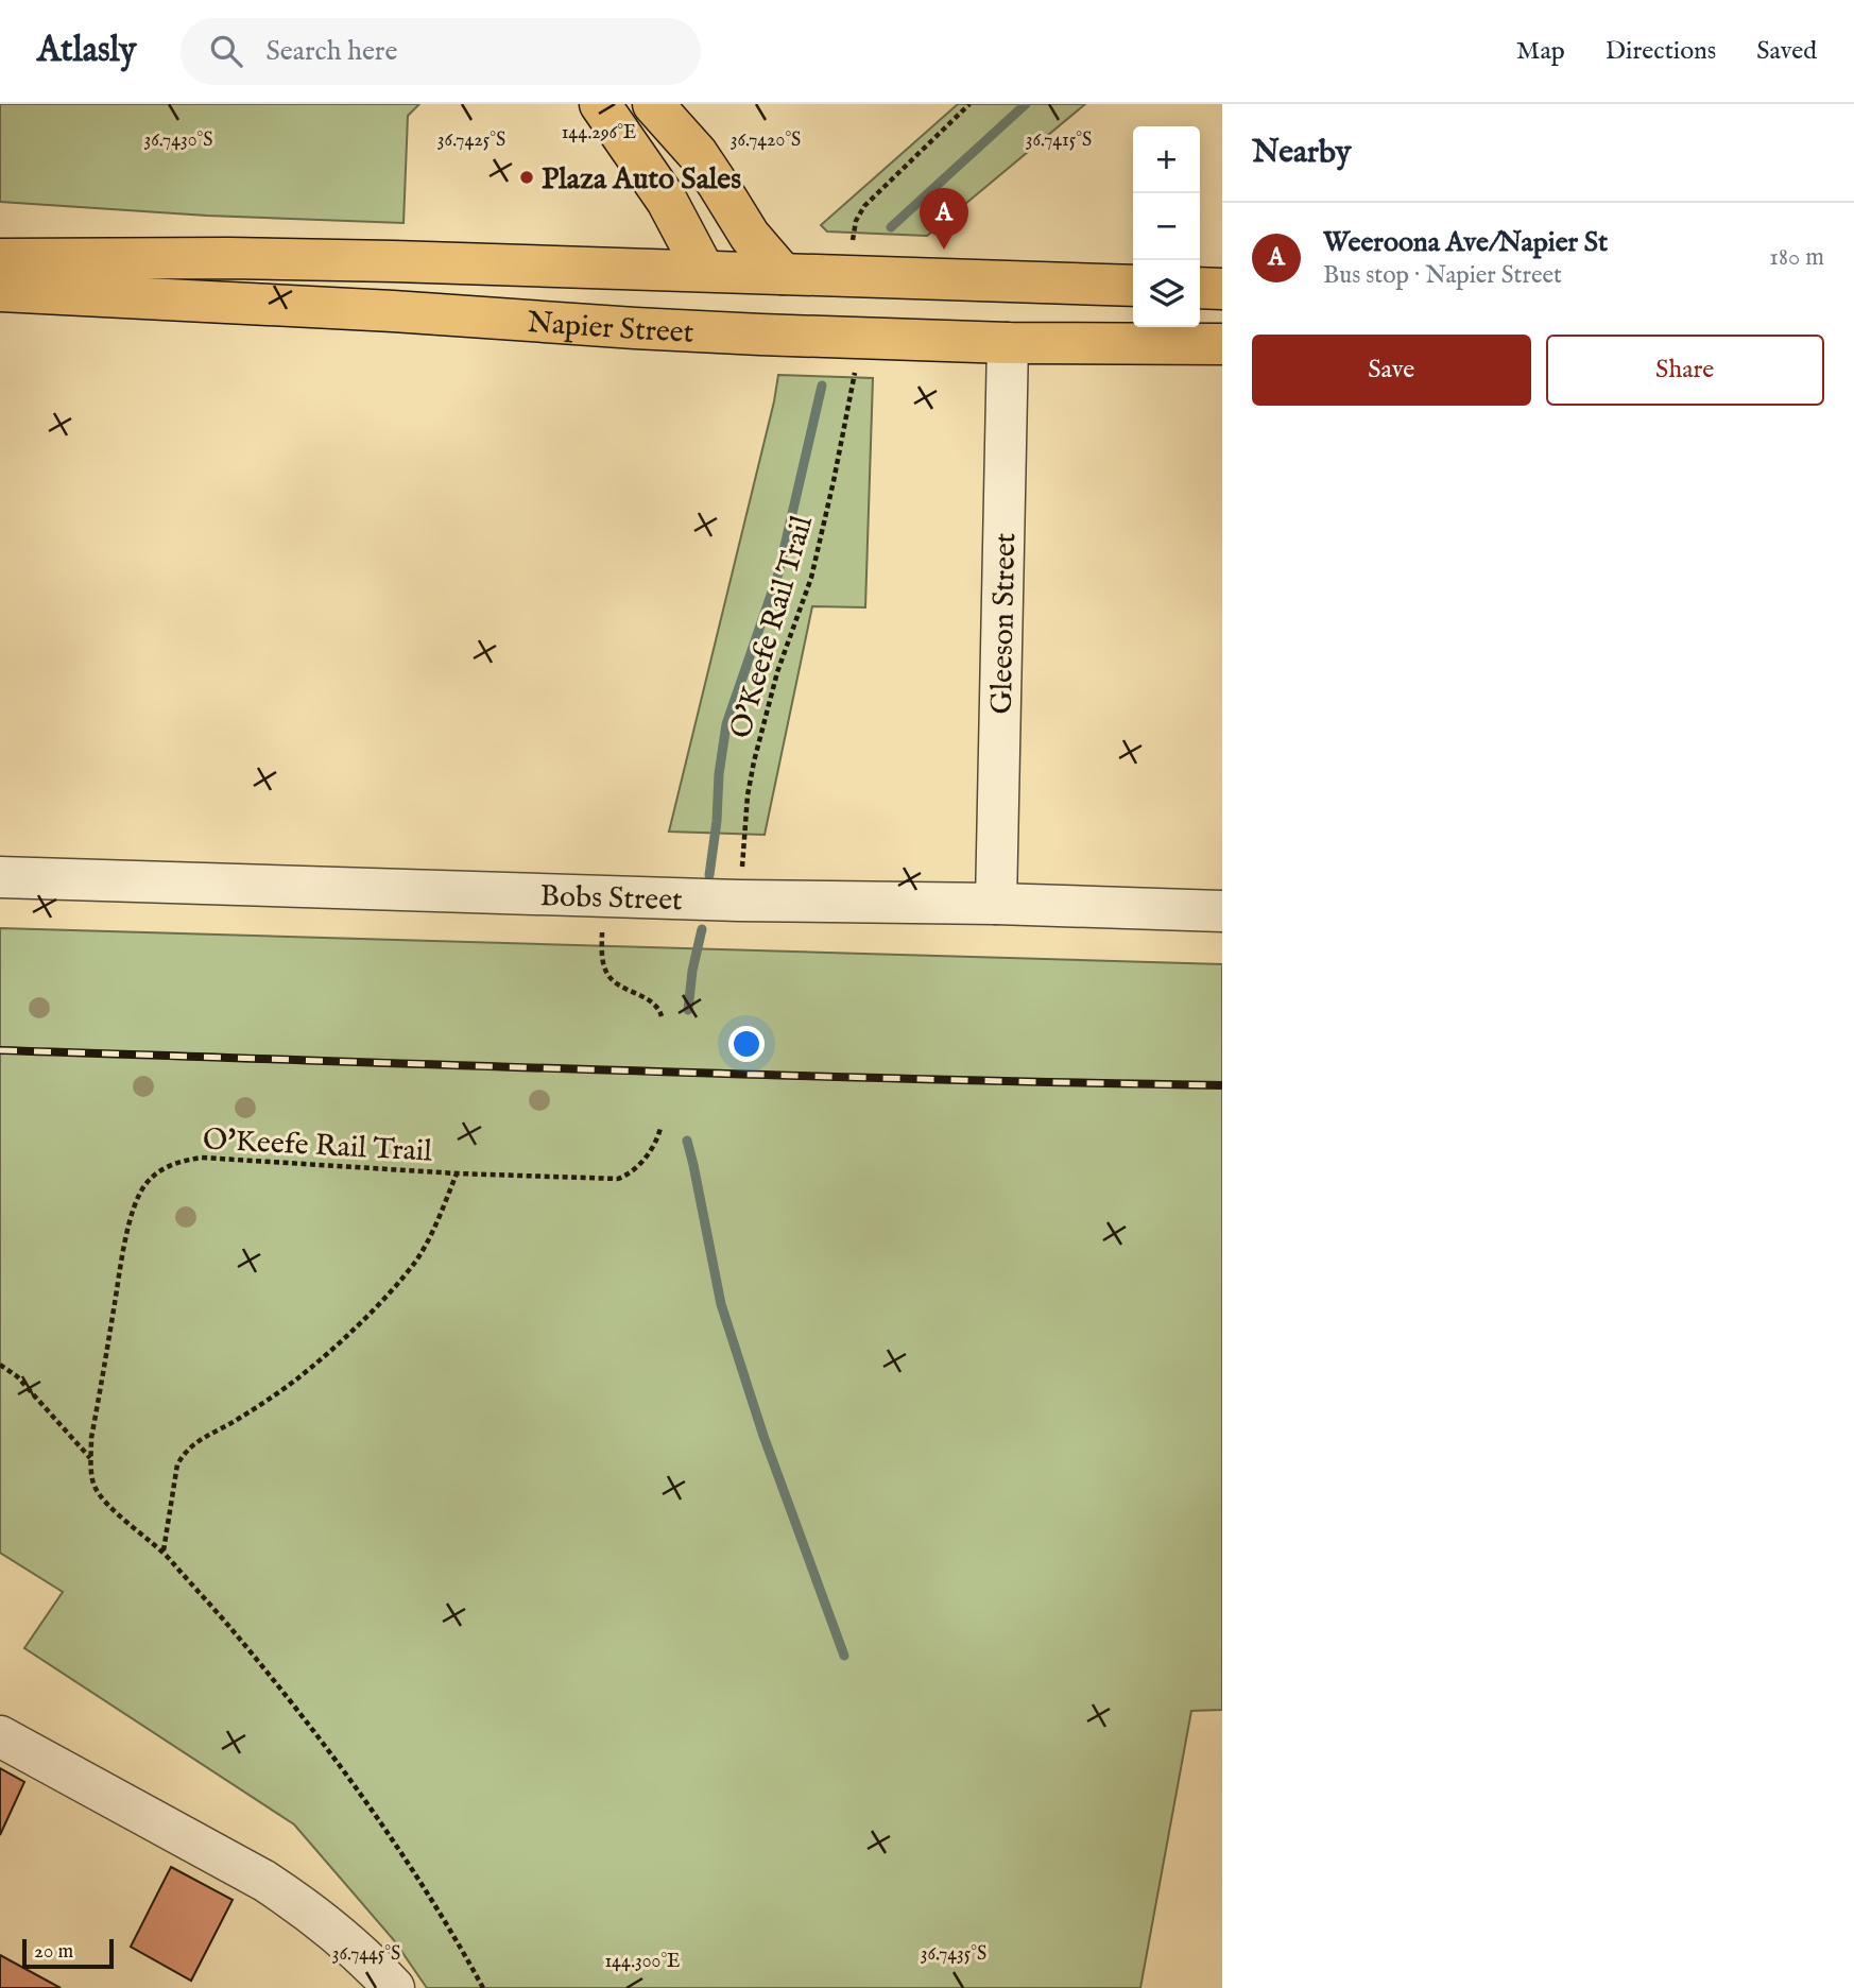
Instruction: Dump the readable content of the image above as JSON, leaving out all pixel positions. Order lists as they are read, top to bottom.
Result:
{
  "streets": {
    "main road": ["Napier Street"],
    "street": ["Gleeson Street", "Bobs Street"],
    "path": ["O'Keefe Rail Trail"]
  },
  "crossings": [
    ["Napier Street", "Gleeson Street"],
    ["Gleeson Street", "Bobs Street"],
    ["O'Keefe Rail Trail", "Bobs Street"]
  ],
  "places": ["Plaza Auto Sales"],
  "scale_bar": "20 m",
  "page": {
    "header": "Atlasly",
    "search": "Search here",
    "nav": ["Map", "Directions", "Saved"],
    "heading": "Nearby",
    "map_buttons": ["+", "−"],
    "pins": "A",
    "list": [
      {
        "mark": "A",
        "name": "Weeroona Ave/Napier St",
        "note": "Bus stop · Napier Street",
        "value": "180 m"
      }
    ],
    "buttons": ["Save", "Share"],
    "scale": "20 m"
  },
  "coordinates": [
    "144.296°E",
    "36.7430°S",
    "36.7425°S",
    "36.7420°S",
    "36.7415°S",
    "36.7445°S",
    "36.7435°S",
    "144.300°E"
  ]
}
